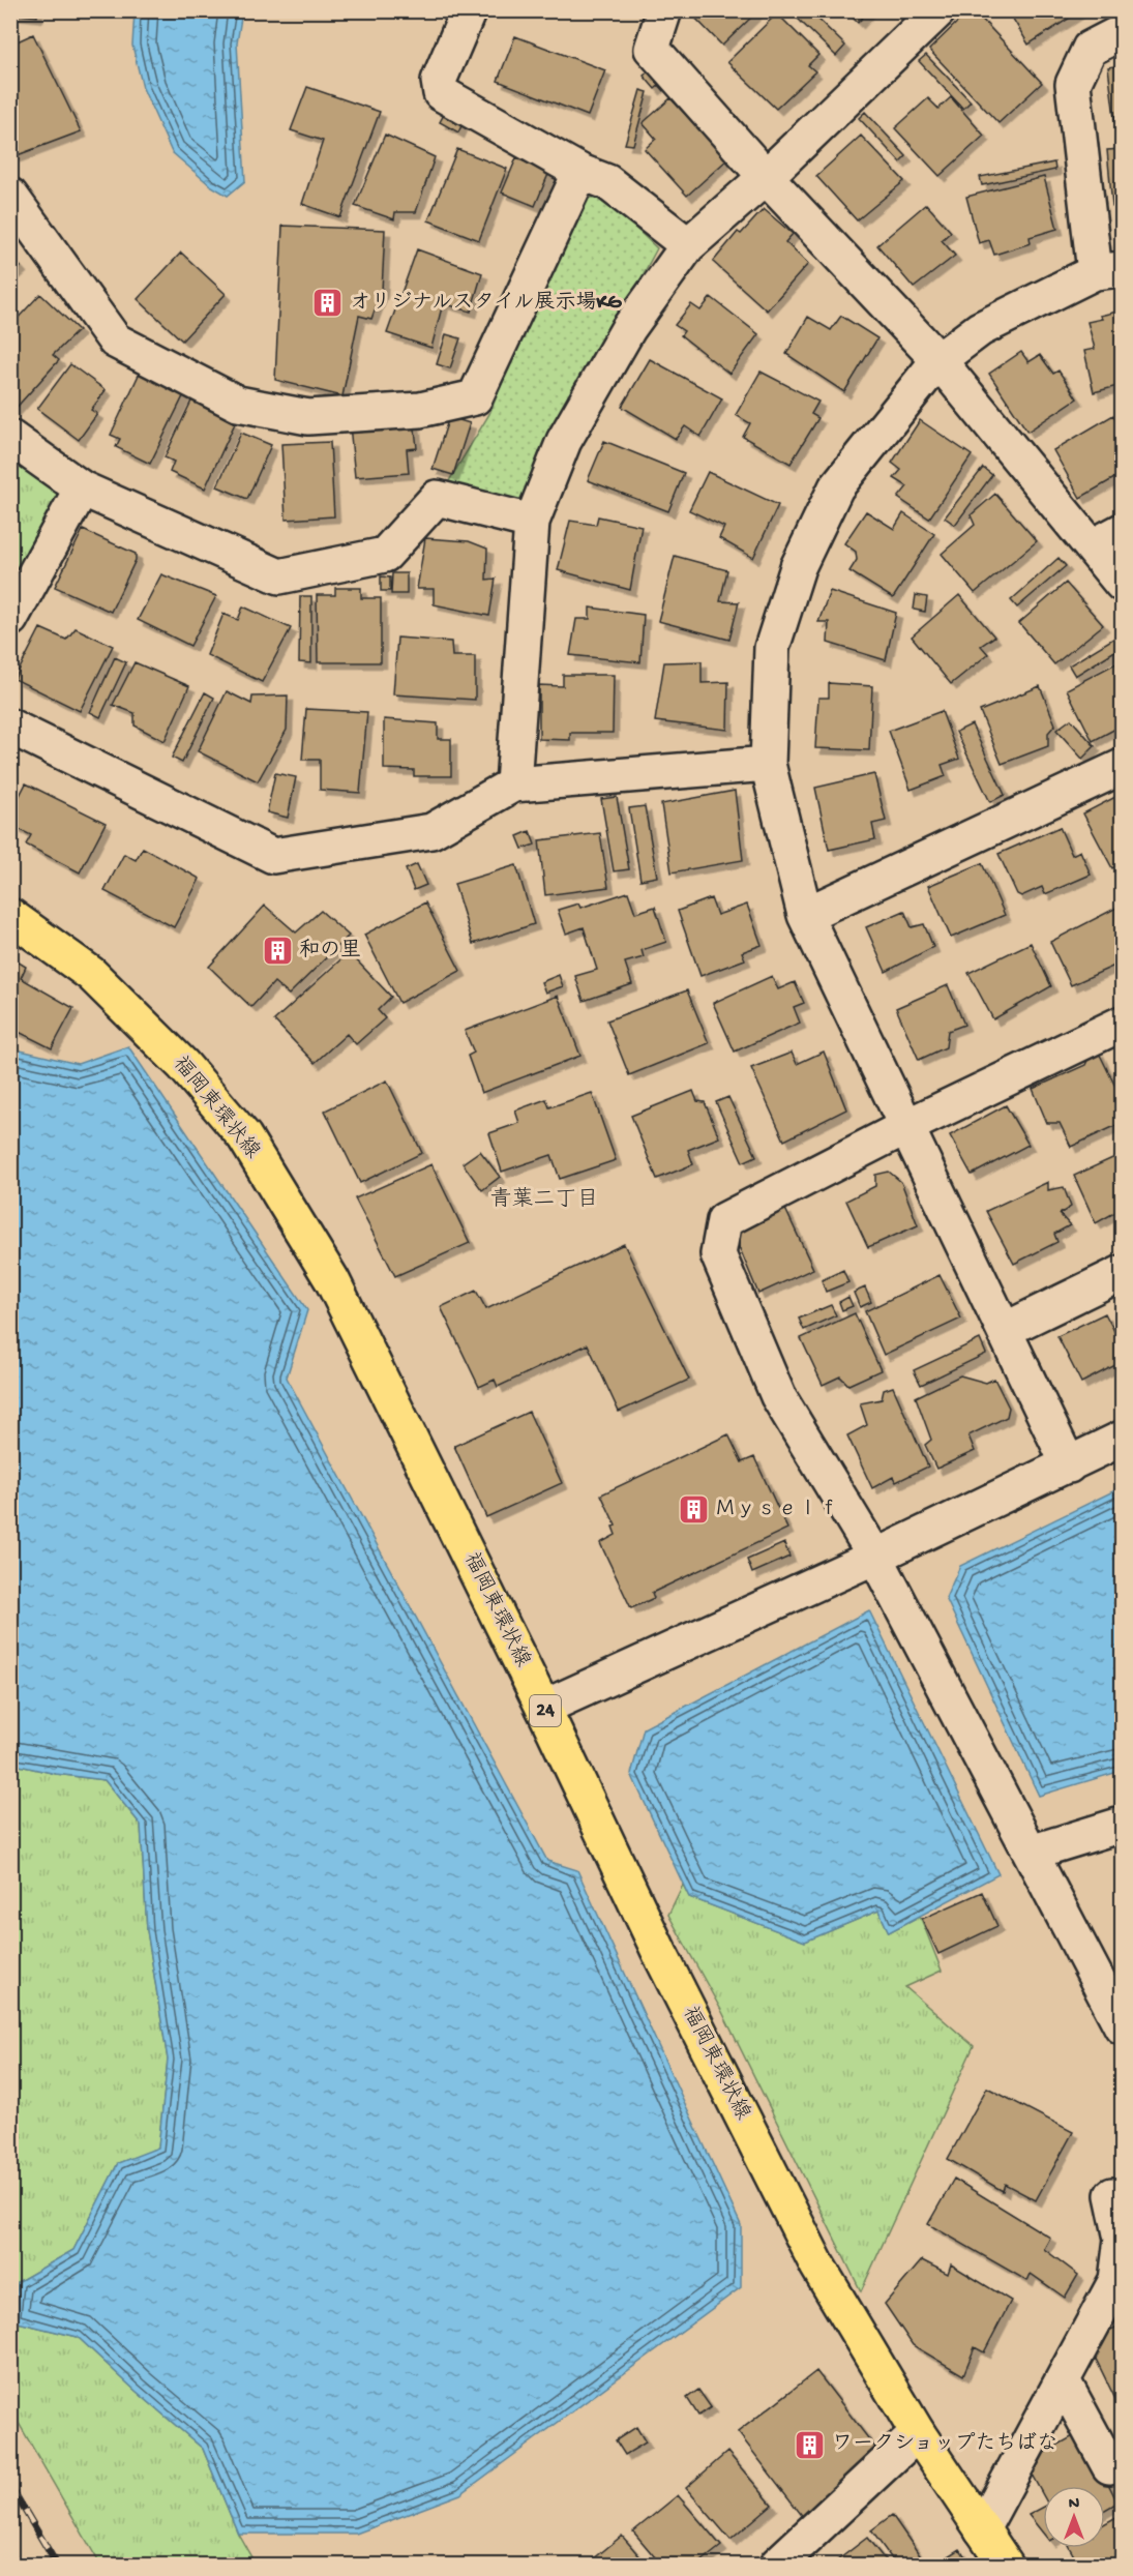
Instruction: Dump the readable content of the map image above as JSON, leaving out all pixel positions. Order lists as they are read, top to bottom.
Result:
{
  "streets": {
    "main road": ["福岡東環状線", "24"]
  },
  "districts": ["青葉二丁目"],
  "places": {
    "building": [
      "オリジナルスタイル展示場KG",
      "和の里",
      "Ｍｙｓｅｌｆ",
      "ワークショップたちばな"
    ]
  },
  "north": "top"
}
